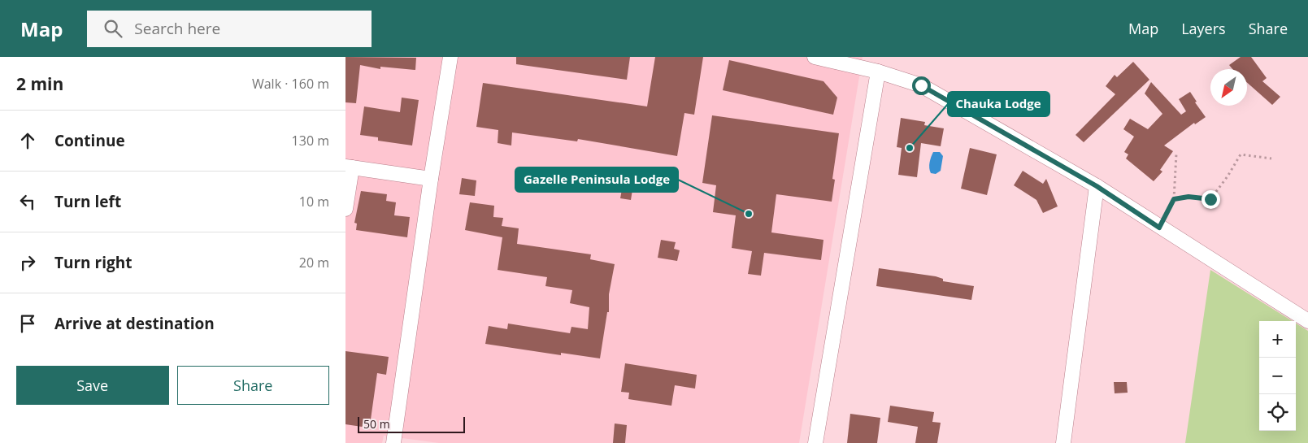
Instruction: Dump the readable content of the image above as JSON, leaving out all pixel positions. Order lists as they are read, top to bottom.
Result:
{
  "places": ["Chauka Lodge", "Gazelle Peninsula Lodge"],
  "scale_bar": "50 m",
  "north": "bottom left",
  "page": {
    "header": "Map",
    "search": "Search here",
    "nav": ["Map", "Layers", "Share"],
    "heading": ["2 min", "Walk · 160 m"],
    "list": [
      ["Continue", "130 m"],
      ["Turn left", "10 m"],
      ["Turn right", "20 m"],
      "Arrive at destination"
    ],
    "map_buttons": ["+", "−"],
    "buttons": ["Save", "Share"],
    "scale": "50 m"
  }
}
